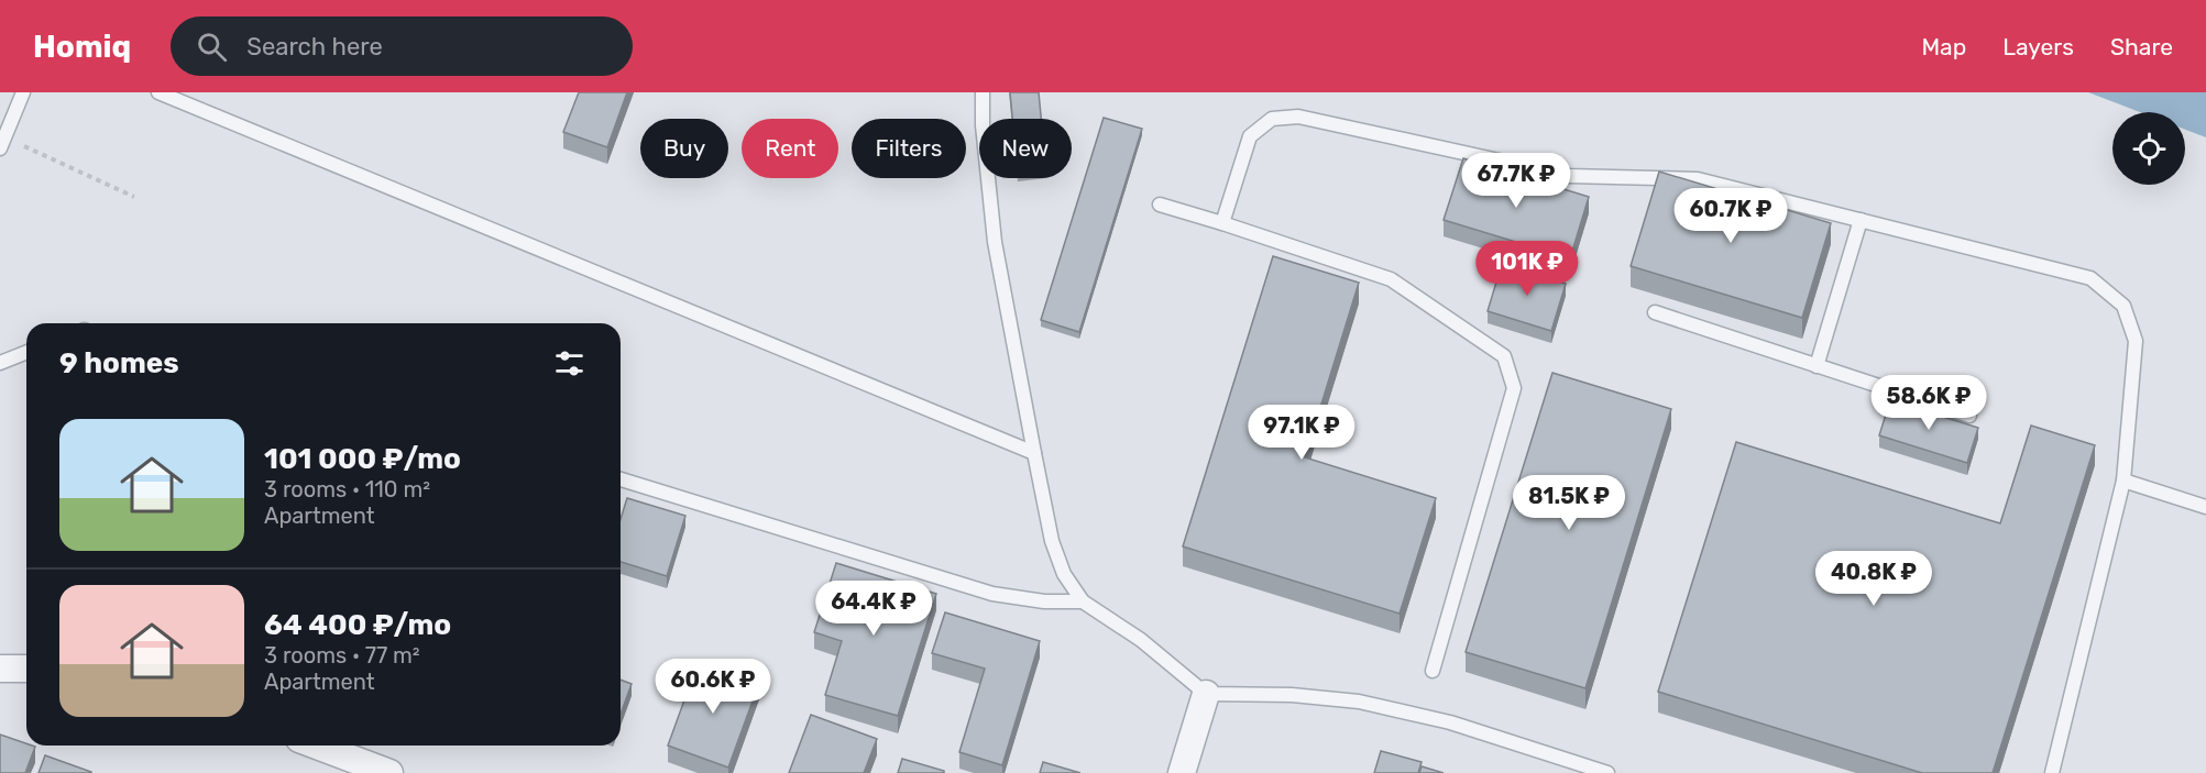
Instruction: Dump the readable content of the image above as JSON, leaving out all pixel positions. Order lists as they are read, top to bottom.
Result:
{
  "page": {
    "header": "Homiq",
    "search": "Search here",
    "nav": ["Map", "Layers", "Share"],
    "chip": [
      "Buy",
      "Rent",
      "Filters",
      "New"
    ],
    "price": [
      "67.7K ₽",
      "60.7K ₽",
      "101K ₽",
      "58.6K ₽",
      "97.1K ₽",
      "81.5K ₽",
      "40.8K ₽",
      "64.4K ₽",
      "60.6K ₽"
    ],
    "heading": "9 homes",
    "list": [
      {
        "name": "101 000 ₽/mo",
        "note": "3 rooms · 110 m² · Apartment"
      },
      {
        "name": "64 400 ₽/mo",
        "note": "3 rooms · 77 m² · Apartment"
      }
    ]
  }
}
